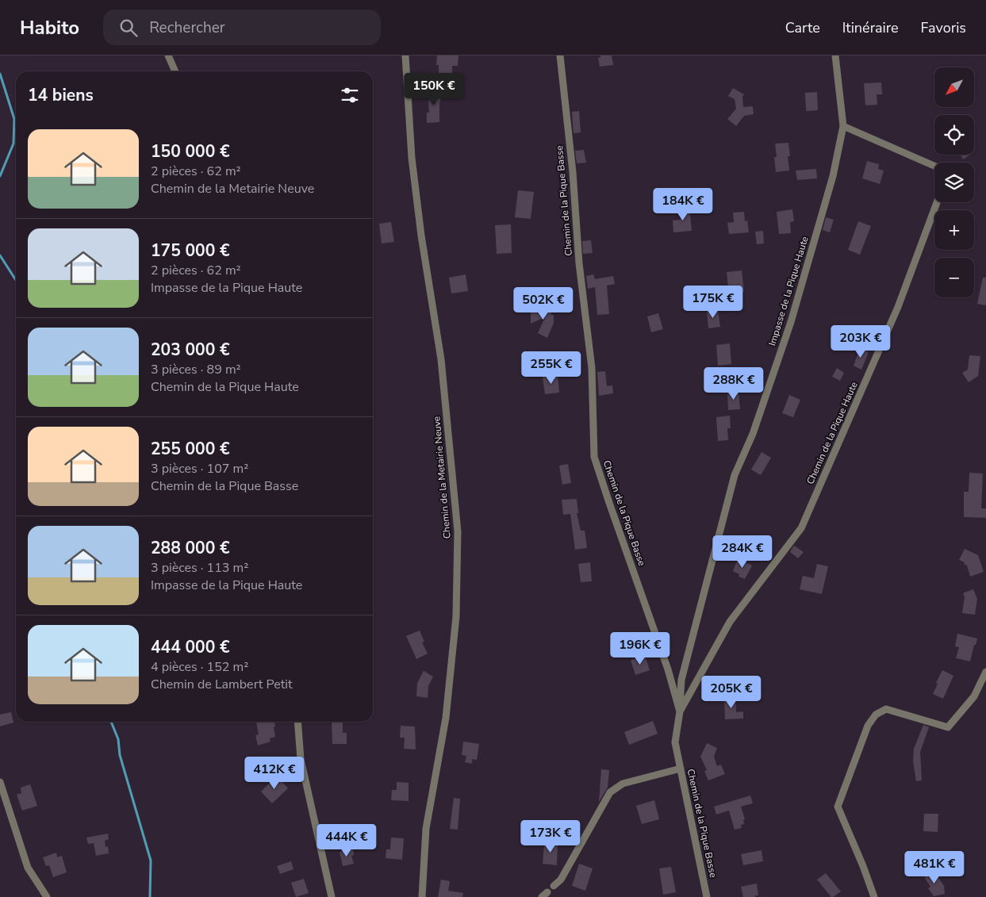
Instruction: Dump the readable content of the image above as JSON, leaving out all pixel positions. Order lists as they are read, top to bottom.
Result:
{
  "streets": {
    "street": [
      "Chemin de la Pique Basse",
      "Impasse de la Pique Haute",
      "Chemin de la Pique Haute",
      "Chemin de la Metairie Neuve"
    ]
  },
  "crossings": [
    ["Chemin de la Pique Basse", "Impasse de la Pique Haute"],
    ["Chemin de la Pique Basse", "Chemin de la Pique Haute"],
    ["Impasse de la Pique Haute", "Chemin de la Pique Haute"]
  ],
  "north": "bottom left",
  "page": {
    "header": "Habito",
    "search": "Rechercher",
    "nav": ["Carte", "Itinéraire", "Favoris"],
    "map_buttons": ["+", "−"],
    "heading": "14 biens",
    "price": [
      "150K €",
      "184K €",
      "175K €",
      "502K €",
      "203K €",
      "255K €",
      "288K €",
      "284K €",
      "196K €",
      "205K €",
      "412K €",
      "173K €",
      "444K €",
      "481K €"
    ],
    "list": [
      {
        "name": "150 000 €",
        "note": "2 pièces · 62 m² · Chemin de la Metairie Neuve"
      },
      {
        "name": "175 000 €",
        "note": "2 pièces · 62 m² · Impasse de la Pique Haute"
      },
      {
        "name": "203 000 €",
        "note": "3 pièces · 89 m² · Chemin de la Pique Haute"
      },
      {
        "name": "255 000 €",
        "note": "3 pièces · 107 m² · Chemin de la Pique Basse"
      },
      {
        "name": "288 000 €",
        "note": "3 pièces · 113 m² · Impasse de la Pique Haute"
      },
      {
        "name": "444 000 €",
        "note": "4 pièces · 152 m² · Chemin de Lambert Petit"
      }
    ]
  }
}
